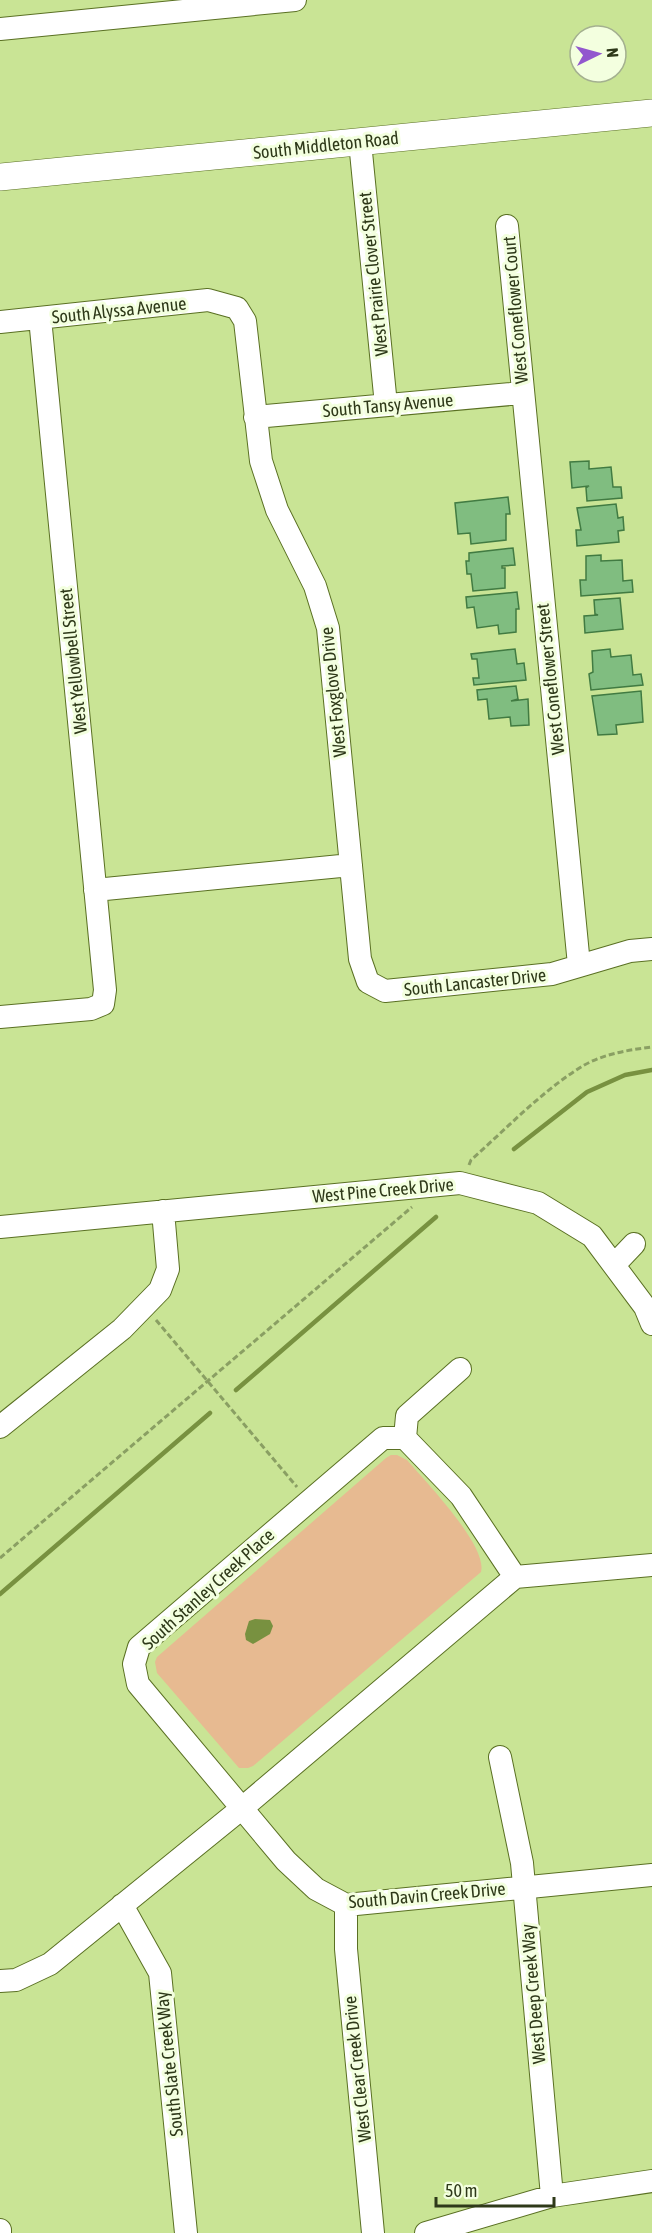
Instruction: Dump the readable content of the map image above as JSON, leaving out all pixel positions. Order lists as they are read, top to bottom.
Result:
{
  "streets": {
    "main road": ["South Middleton Road"],
    "street": [
      "West Prairie Clover Street",
      "South Alyssa Avenue",
      "West Coneflower Court",
      "South Tansy Avenue",
      "West Yellowbell Street",
      "West Coneflower Street",
      "West Foxglove Drive",
      "South Lancaster Drive",
      "West Pine Creek Drive",
      "South Stanley Creek Place",
      "South Davin Creek Drive",
      "West Deep Creek Way",
      "South Slate Creek Way",
      "West Clear Creek Drive"
    ]
  },
  "crossings": [
    ["South Middleton Road", "West Prairie Clover Street"],
    ["West Prairie Clover Street", "South Tansy Avenue"],
    ["South Alyssa Avenue", "West Yellowbell Street"],
    ["South Alyssa Avenue", "West Foxglove Drive"],
    ["West Coneflower Court", "South Tansy Avenue"],
    ["West Coneflower Court", "West Coneflower Street"],
    ["South Tansy Avenue", "West Coneflower Street"],
    ["South Tansy Avenue", "West Foxglove Drive"],
    ["West Coneflower Street", "South Lancaster Drive"],
    ["West Foxglove Drive", "South Lancaster Drive"],
    ["South Stanley Creek Place", "South Davin Creek Drive"],
    ["South Davin Creek Drive", "West Deep Creek Way"],
    ["South Davin Creek Drive", "West Clear Creek Drive"]
  ],
  "scale_bar": "50 m",
  "north": "right"
}
